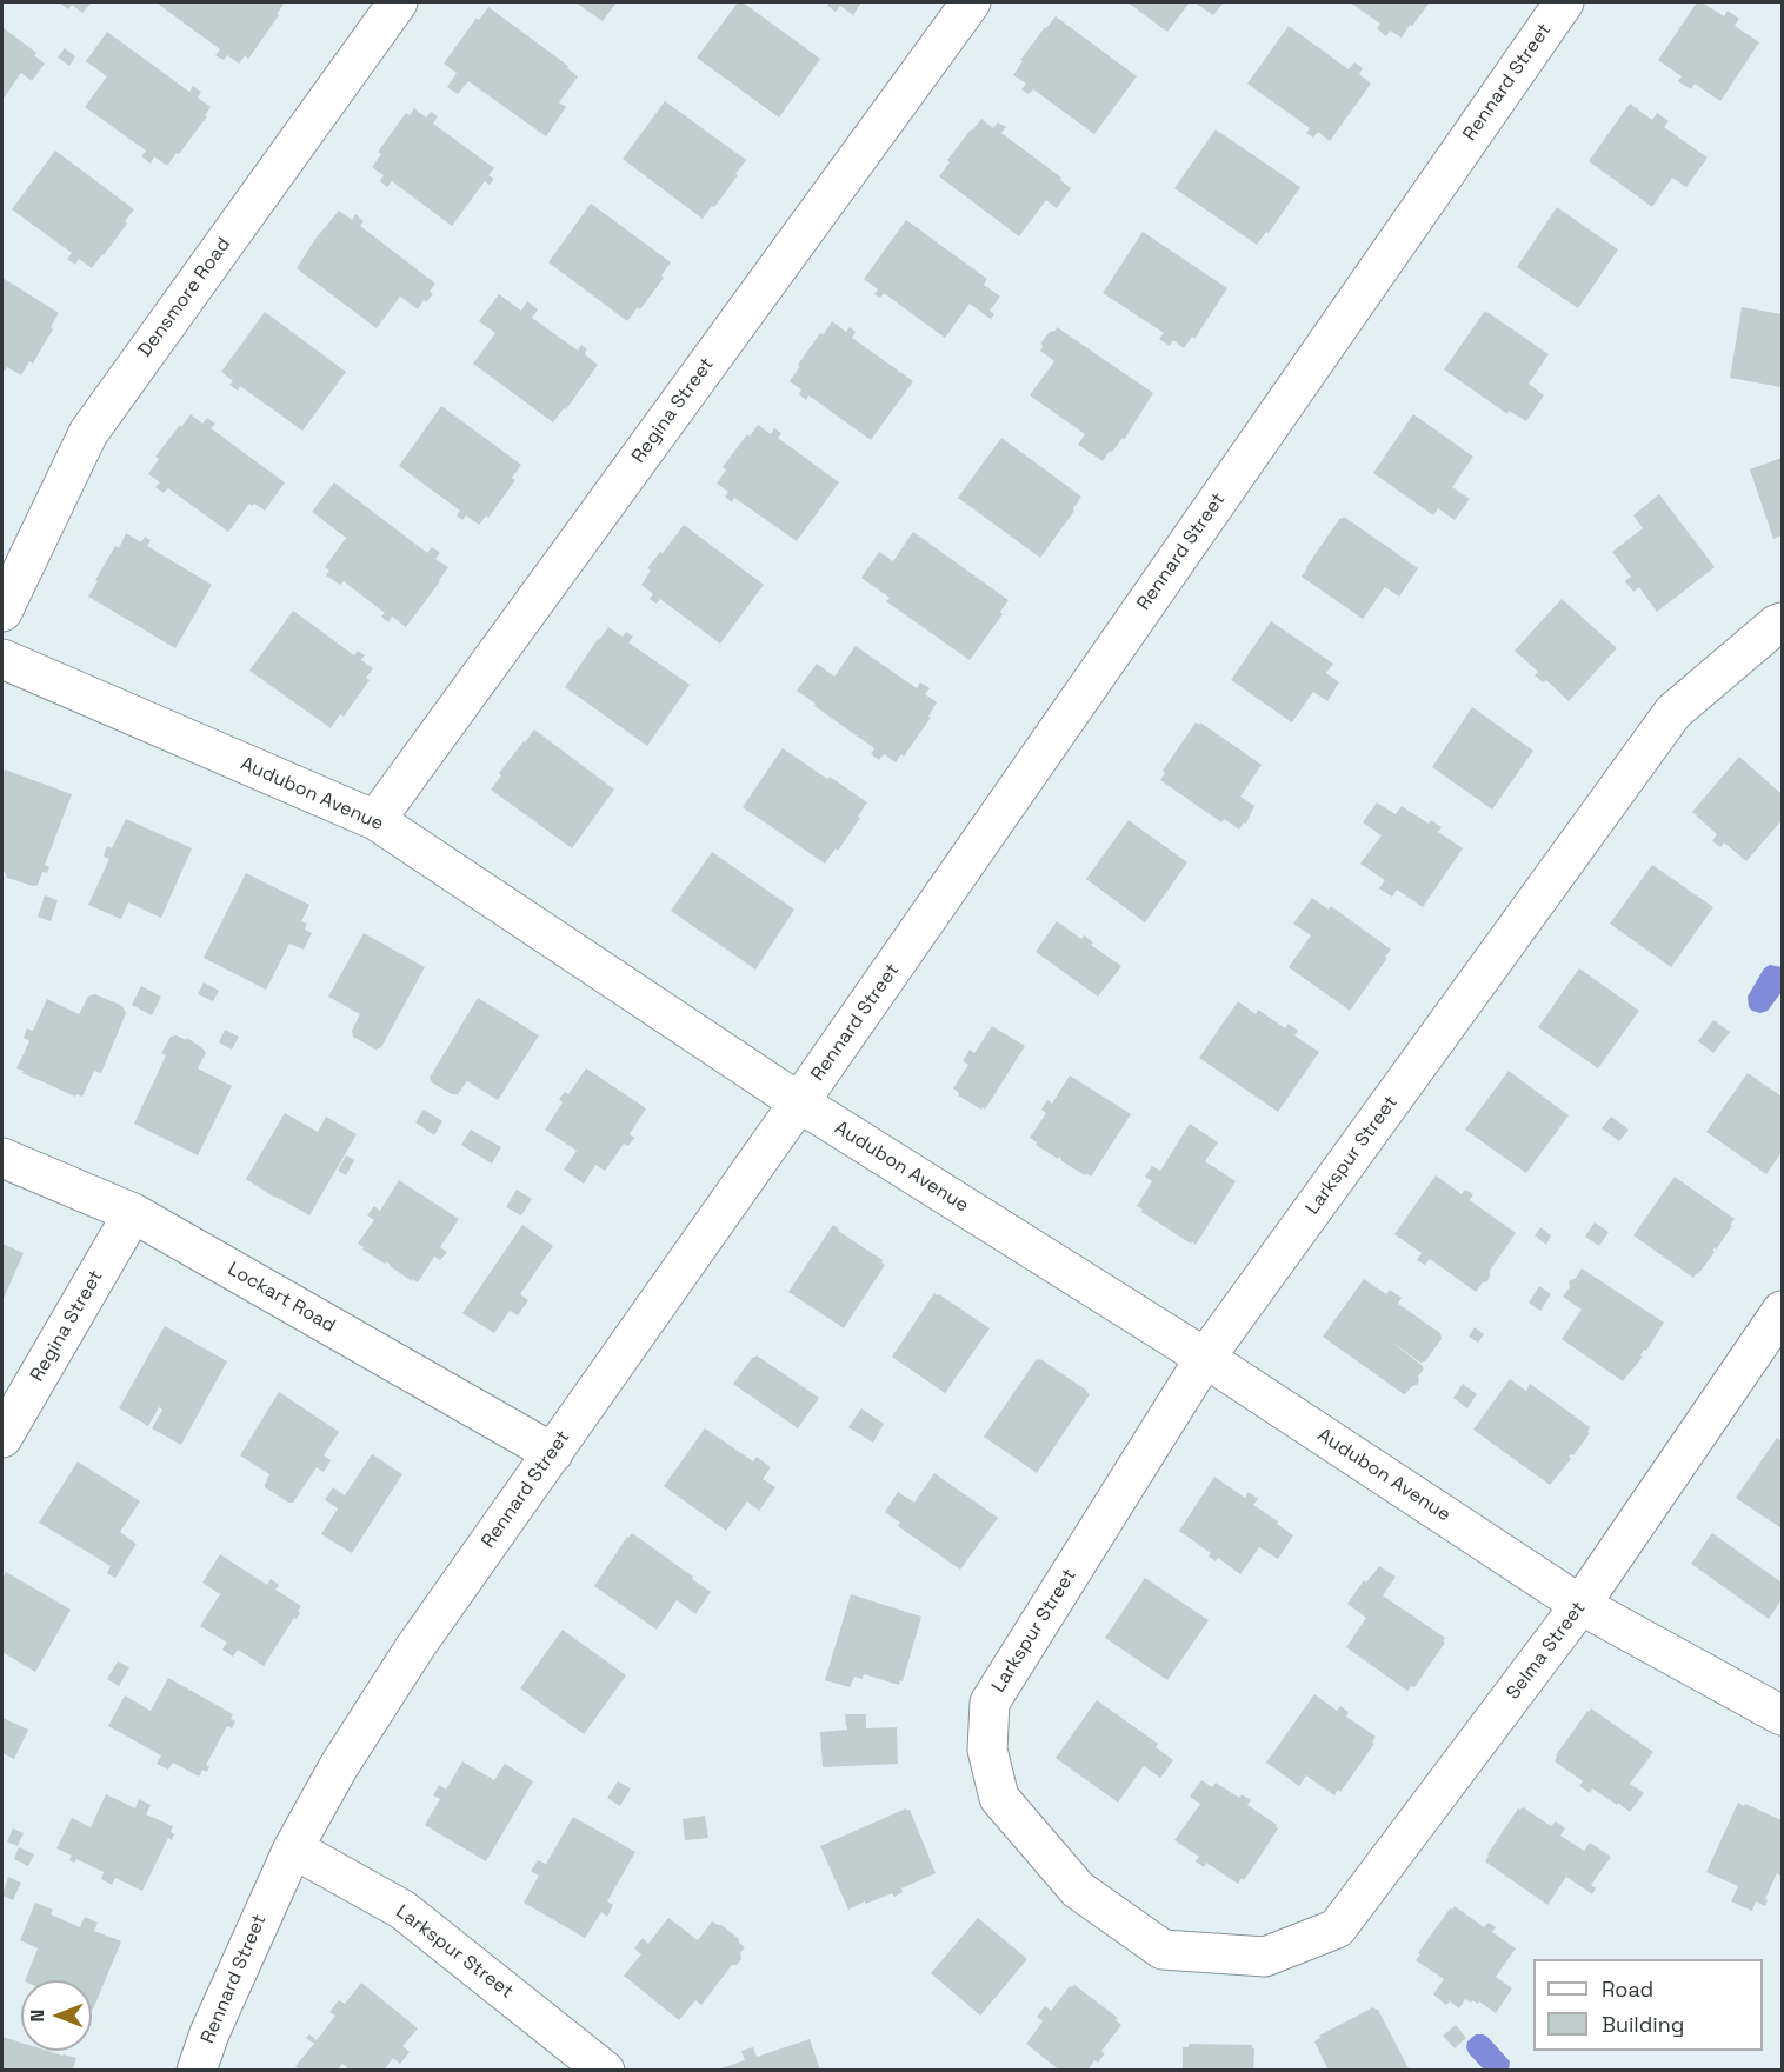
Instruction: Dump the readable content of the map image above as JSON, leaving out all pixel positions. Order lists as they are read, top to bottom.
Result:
{
  "streets": {
    "street": [
      "Rennard Street",
      "Densmore Road",
      "Regina Street",
      "Audubon Avenue",
      "Larkspur Street",
      "Lockart Road",
      "Selma Street"
    ]
  },
  "crossings": [
    ["Rennard Street", "Audubon Avenue"],
    ["Rennard Street", "Larkspur Street"],
    ["Rennard Street", "Lockart Road"],
    ["Regina Street", "Audubon Avenue"],
    ["Regina Street", "Lockart Road"],
    ["Audubon Avenue", "Larkspur Street"],
    ["Audubon Avenue", "Selma Street"],
    ["Larkspur Street", "Selma Street"]
  ],
  "legend": ["Road", "Building"],
  "north": "left"
}
